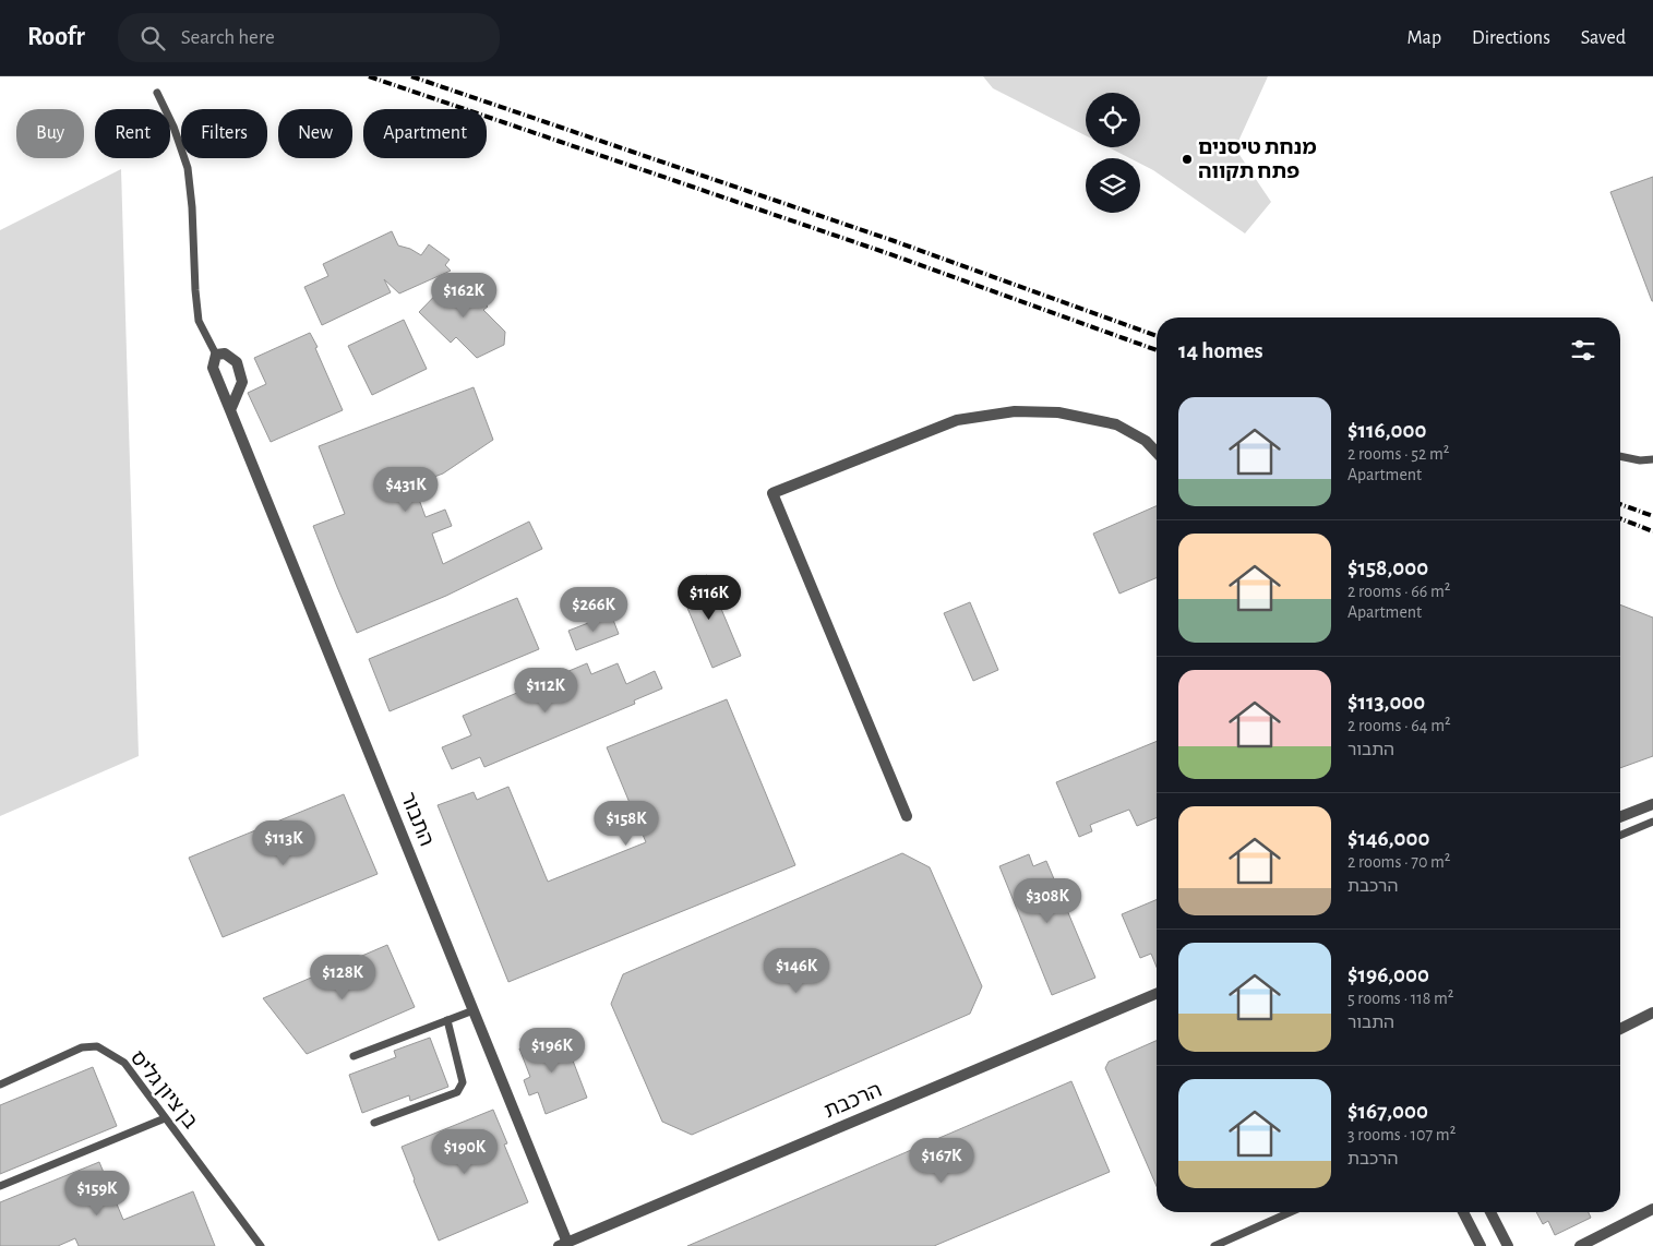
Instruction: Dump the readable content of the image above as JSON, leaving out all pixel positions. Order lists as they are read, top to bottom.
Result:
{
  "streets": {
    "street": ["התבור", "הרכבת"],
    "lane": ["בן ציון גליס"]
  },
  "crossings": [
    ["התבור", "הרכבת"]
  ],
  "places": ["מנחת טיסנים פתח תקווה"],
  "page": {
    "header": "Roofr",
    "search": "Search here",
    "nav": ["Map", "Directions", "Saved"],
    "chip": [
      "Buy",
      "Rent",
      "Filters",
      "New",
      "Apartment"
    ],
    "price": [
      "$162K",
      "$431K",
      "$116K",
      "$266K",
      "$112K",
      "$158K",
      "$113K",
      "$308K",
      "$146K",
      "$128K",
      "$196K",
      "$190K",
      "$167K",
      "$159K"
    ],
    "heading": "14 homes",
    "list": [
      {
        "name": "$116,000",
        "note": "2 rooms · 52 m² · Apartment"
      },
      {
        "name": "$158,000",
        "note": "2 rooms · 66 m² · Apartment"
      },
      {
        "name": "$113,000",
        "note": "2 rooms · 64 m² · התבור"
      },
      {
        "name": "$146,000",
        "note": "2 rooms · 70 m² · הרכבת"
      },
      {
        "name": "$196,000",
        "note": "5 rooms · 118 m² · התבור"
      },
      {
        "name": "$167,000",
        "note": "3 rooms · 107 m² · הרכבת"
      }
    ]
  }
}
